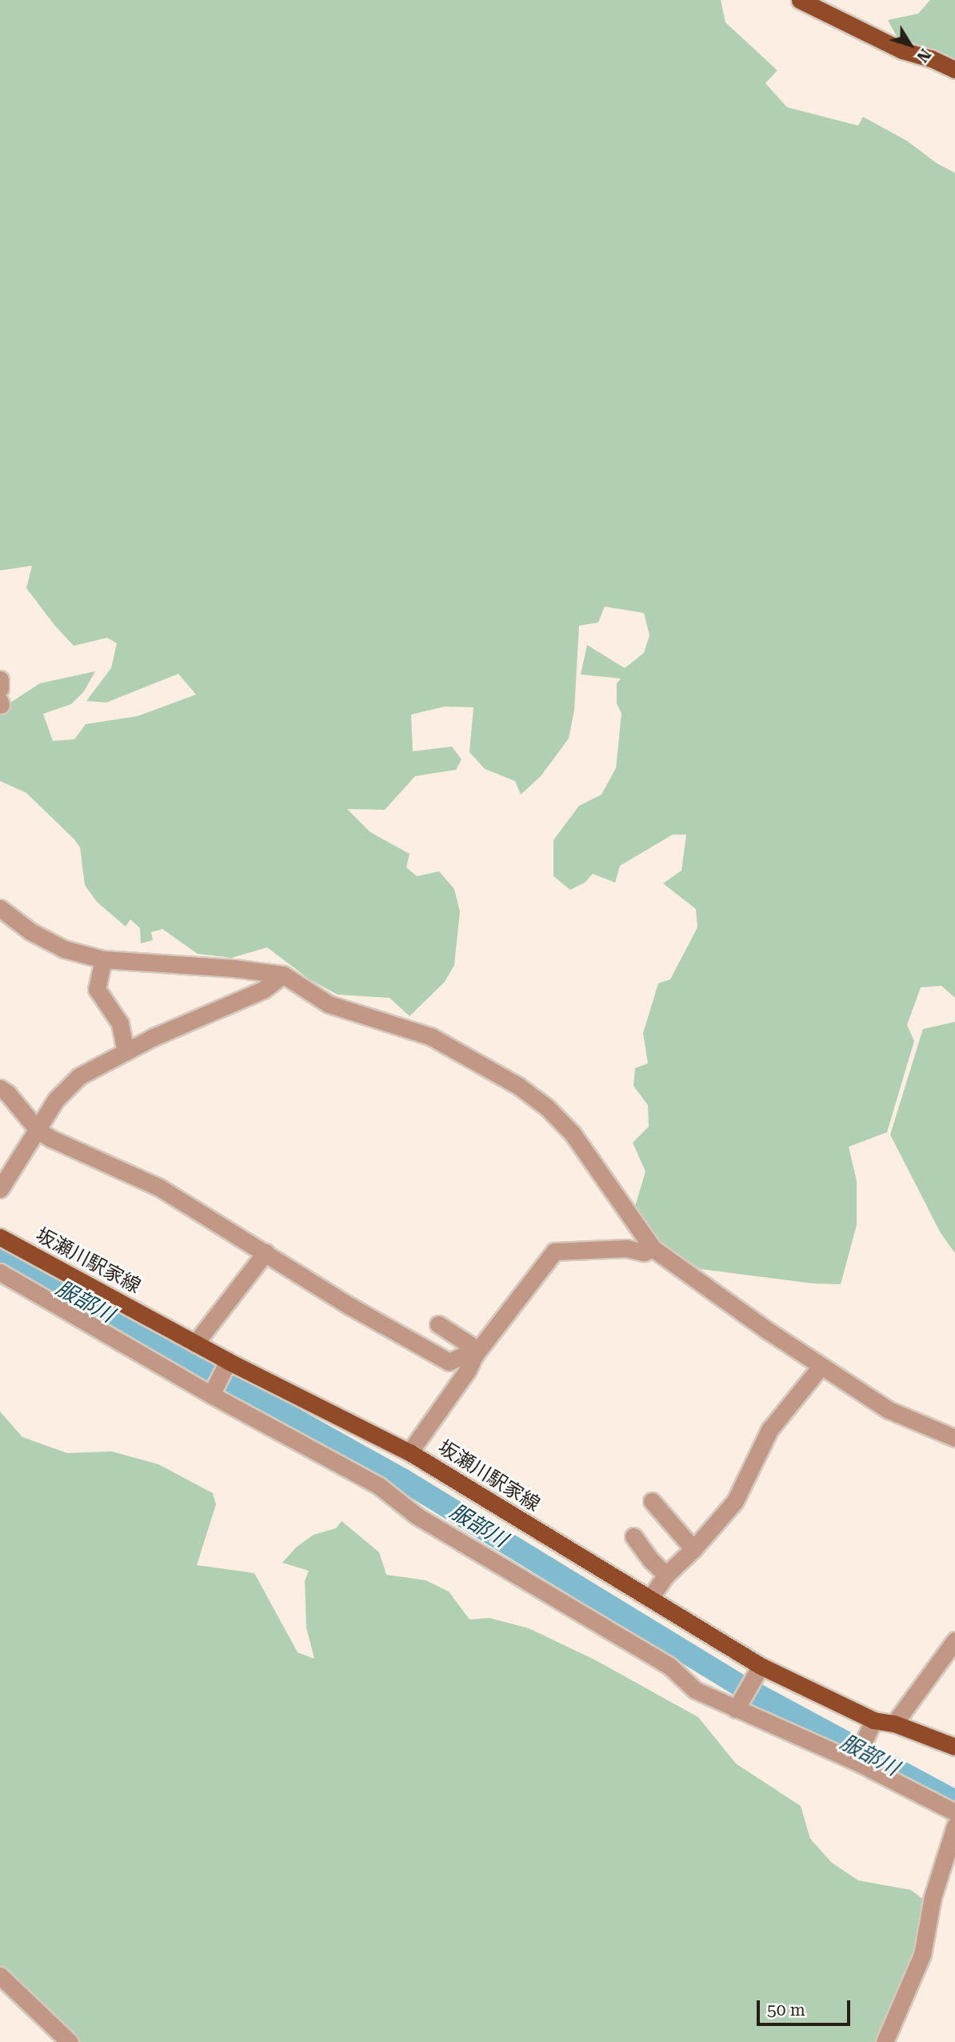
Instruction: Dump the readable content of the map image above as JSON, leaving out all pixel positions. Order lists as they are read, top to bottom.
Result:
{
  "streets": {
    "main road": ["坂瀬川駅家線"]
  },
  "water": ["服部川"],
  "scale_bar": "50 m",
  "north": "bottom right"
}
